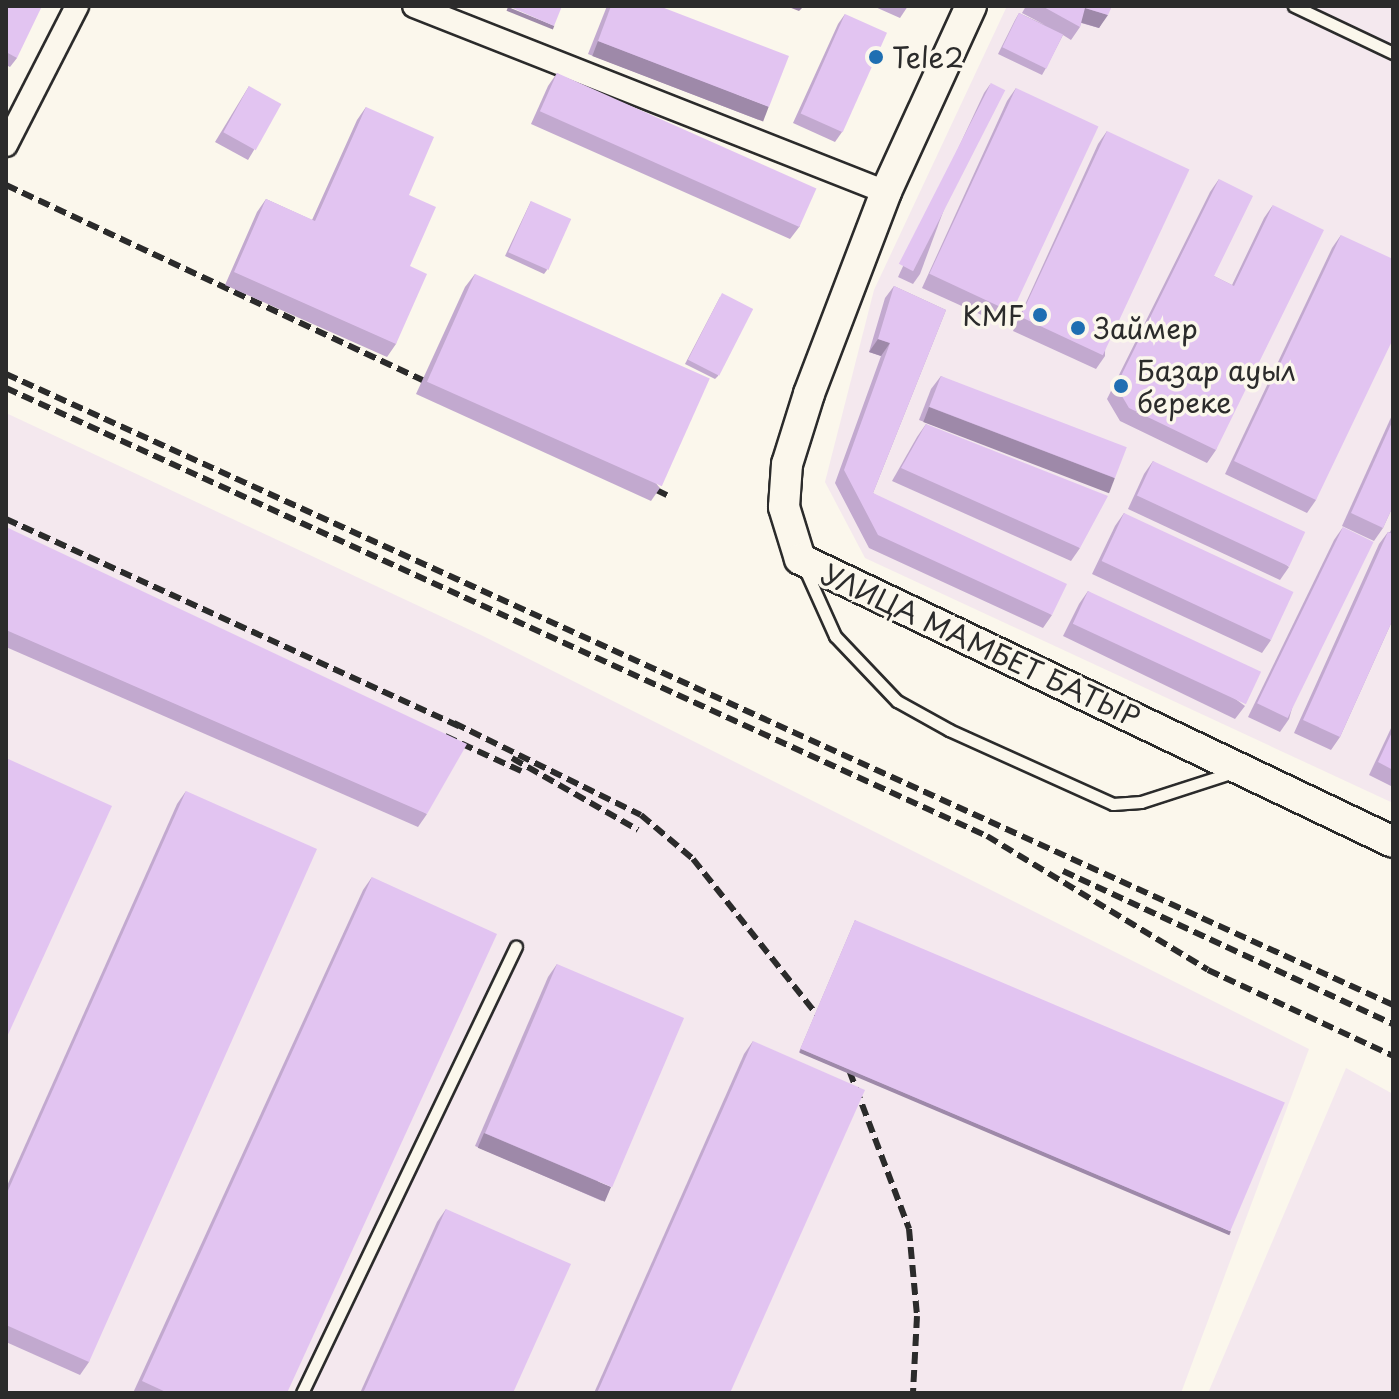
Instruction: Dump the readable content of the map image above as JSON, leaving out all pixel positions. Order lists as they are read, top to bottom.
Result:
{
  "streets": {
    "main road": ["УЛИЦА МАМБЕТ БАТЫР"]
  },
  "places": [
    "Tele2",
    "KMF",
    "Займер",
    "Базар ауыл береке"
  ]
}
